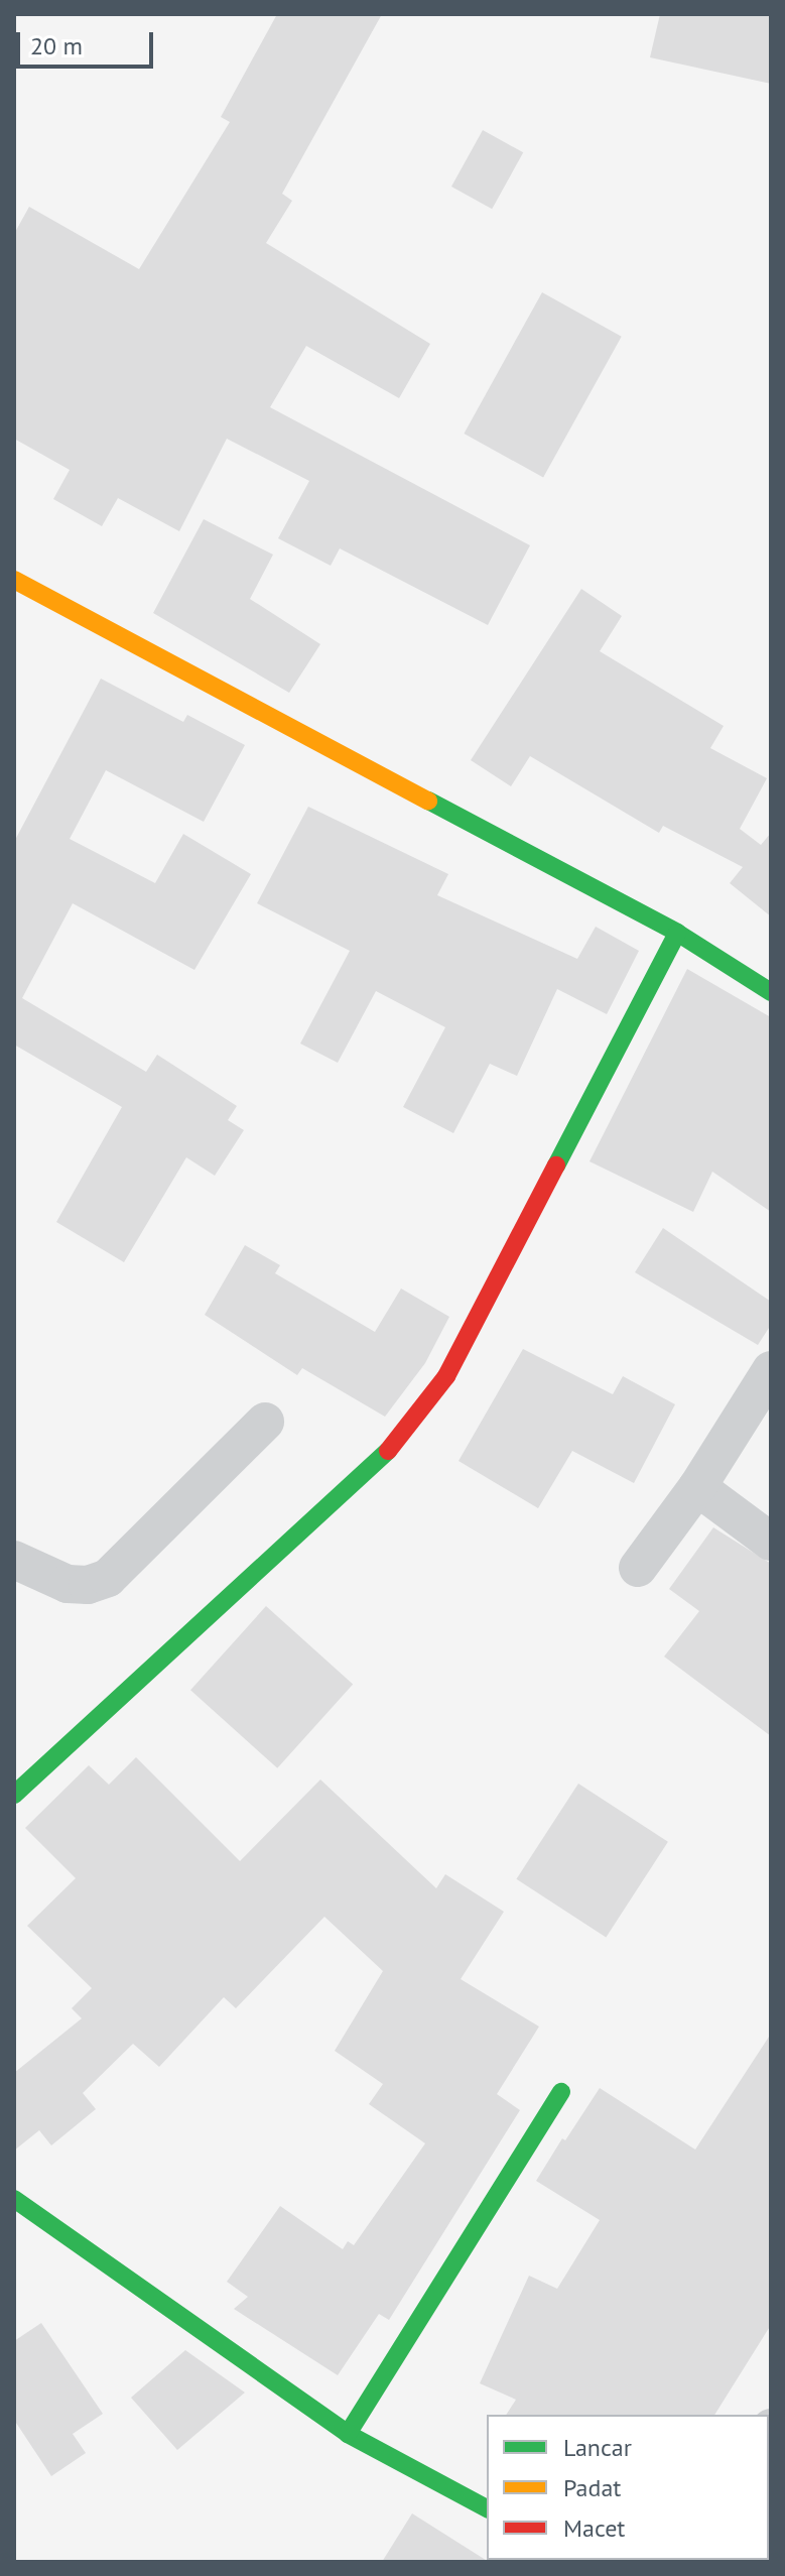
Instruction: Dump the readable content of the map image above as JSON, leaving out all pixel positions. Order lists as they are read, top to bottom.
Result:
{
  "legend": ["Lancar", "Padat", "Macet"],
  "scale_bar": "20 m"
}
